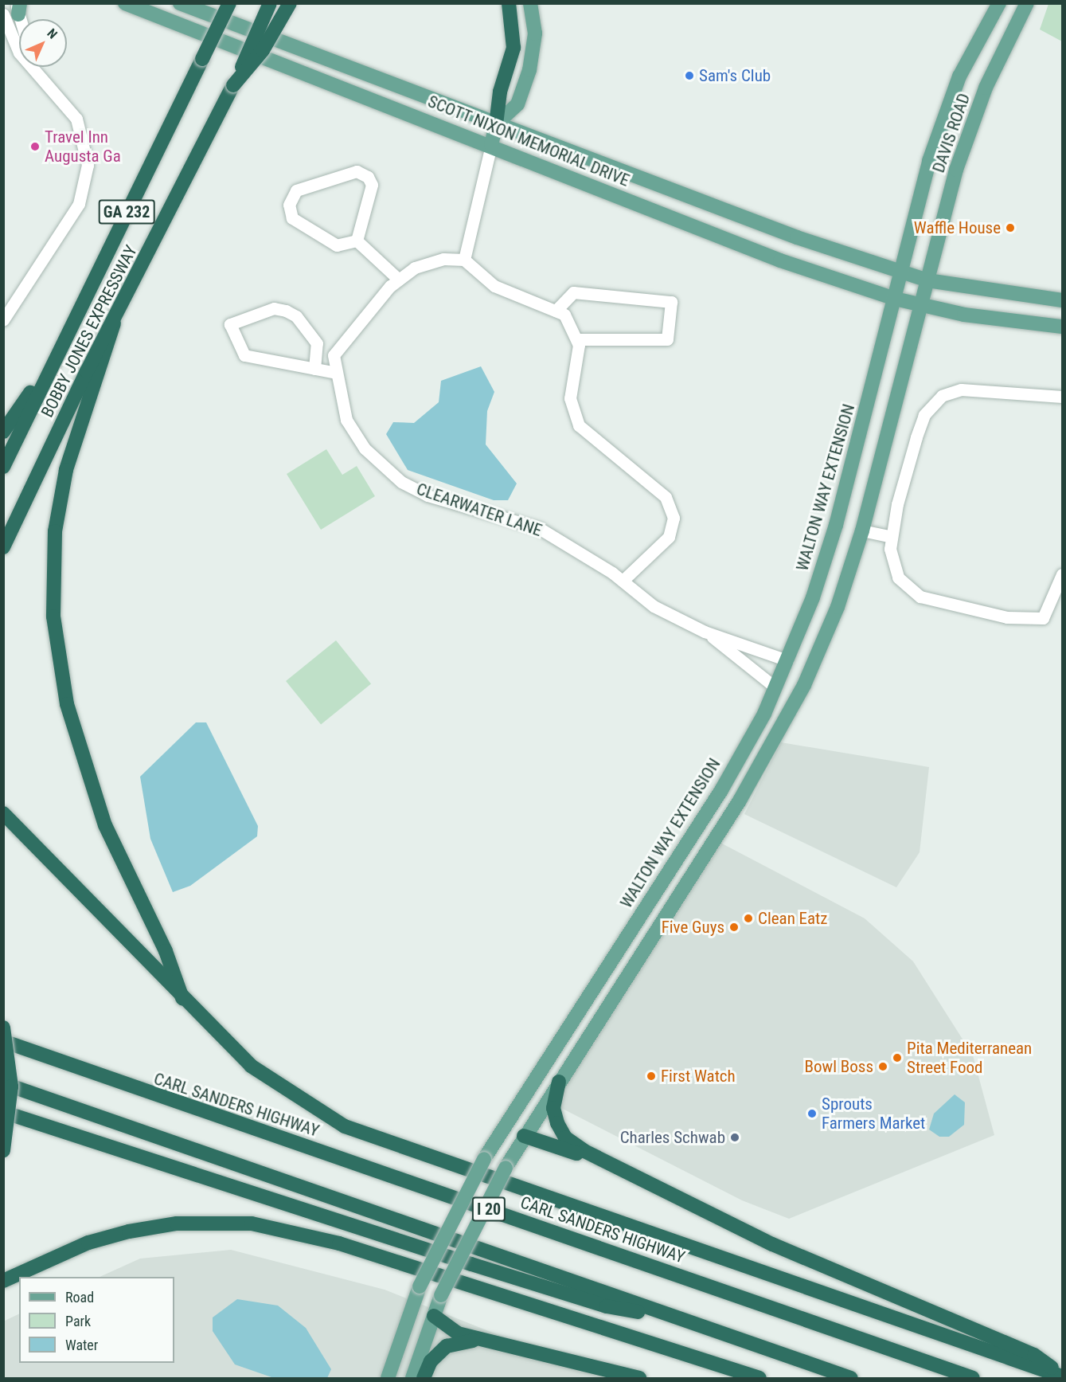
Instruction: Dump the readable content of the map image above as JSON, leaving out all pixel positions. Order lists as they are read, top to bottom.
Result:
{
  "streets": {
    "highway": [
      "GA 232",
      "BOBBY JONES EXPRESSWAY",
      "CARL SANDERS HIGHWAY",
      "I 20"
    ],
    "main road": ["DAVIS ROAD", "SCOTT NIXON MEMORIAL DRIVE", "WALTON WAY EXTENSION"],
    "street": ["CLEARWATER LANE"]
  },
  "crossings": [
    ["DAVIS ROAD", "SCOTT NIXON MEMORIAL DRIVE"],
    ["DAVIS ROAD", "WALTON WAY EXTENSION"],
    ["SCOTT NIXON MEMORIAL DRIVE", "WALTON WAY EXTENSION"],
    ["WALTON WAY EXTENSION", "CLEARWATER LANE"]
  ],
  "places": [
    "Sam's Club",
    "Travel Inn Augusta Ga",
    "Waffle House",
    "Clean Eatz",
    "Five Guys",
    "Pita Mediterranean Street Food",
    "Bowl Boss",
    "First Watch",
    "Sprouts Farmers Market",
    "Charles Schwab"
  ],
  "legend": ["Road", "Park", "Water"],
  "north": "top right"
}
